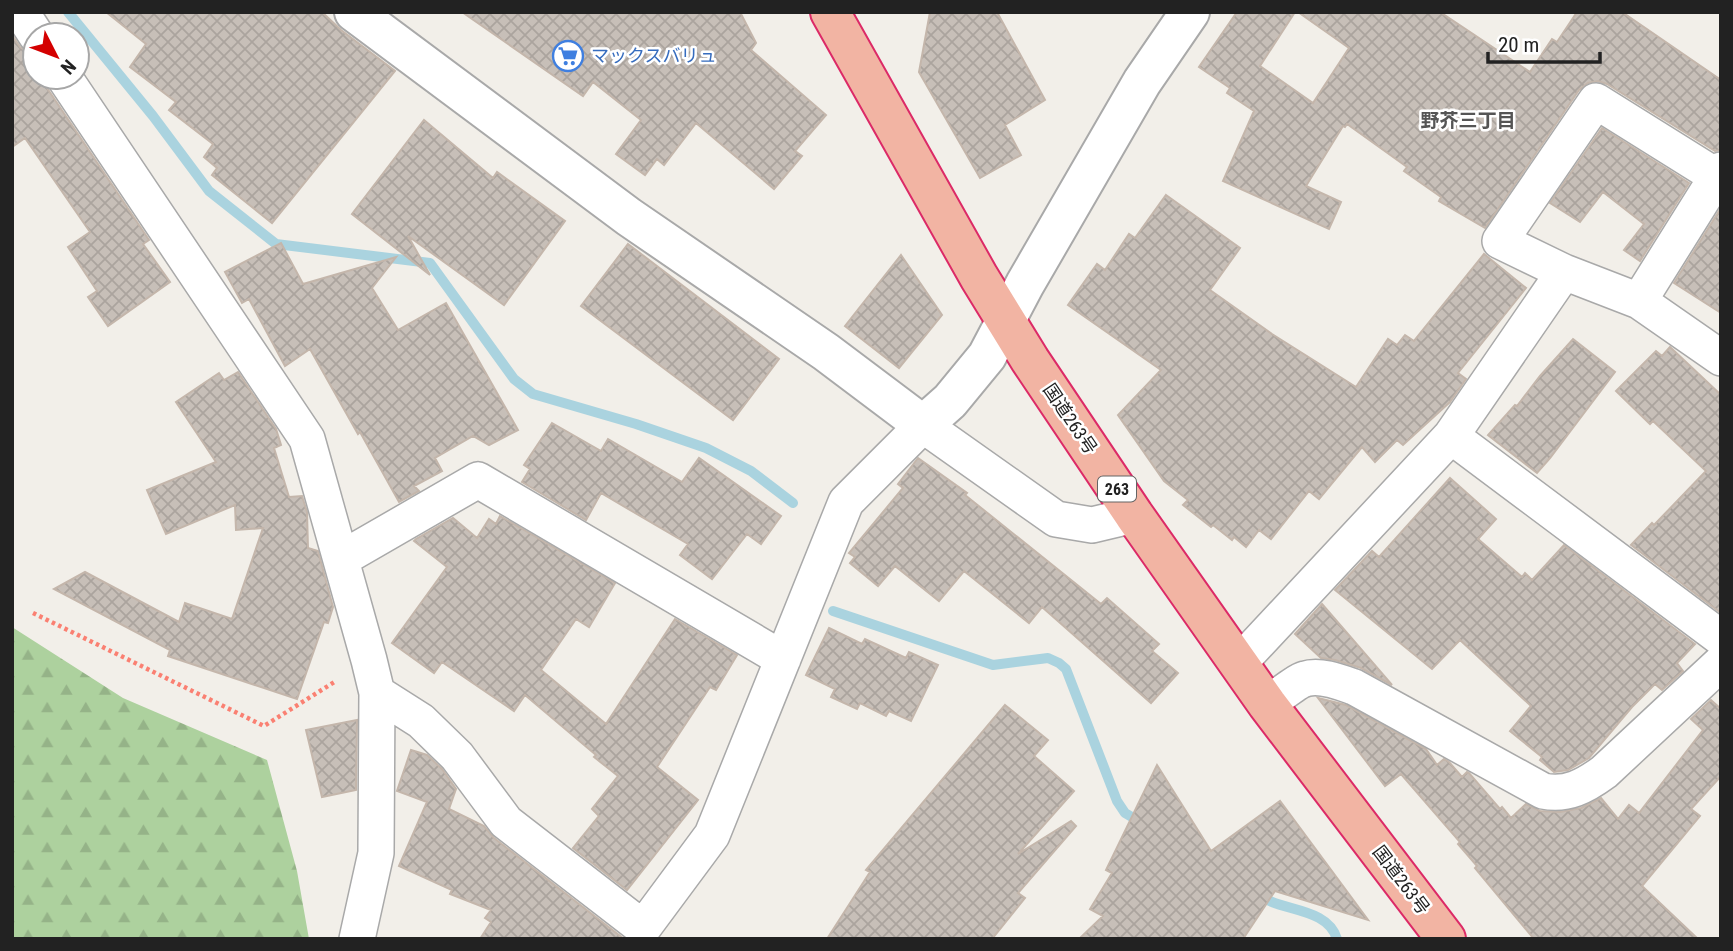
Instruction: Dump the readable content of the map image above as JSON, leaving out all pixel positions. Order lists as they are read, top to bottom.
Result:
{
  "streets": {
    "highway": ["国道263号", "263"]
  },
  "districts": ["野芥三丁目"],
  "places": {
    "supermarket": ["マックスバリュ"]
  },
  "scale_bar": "20 m",
  "north": "bottom right"
}
